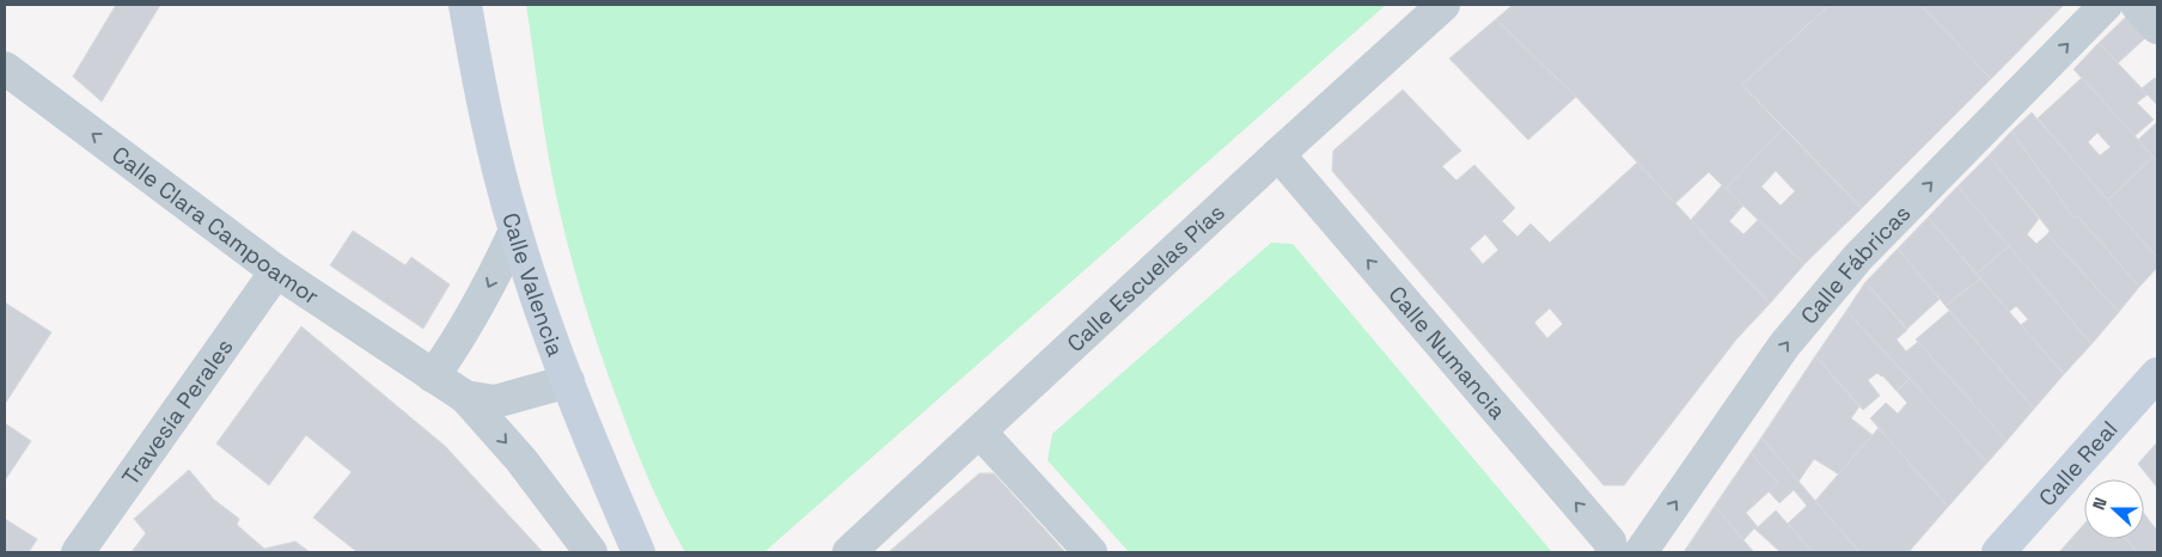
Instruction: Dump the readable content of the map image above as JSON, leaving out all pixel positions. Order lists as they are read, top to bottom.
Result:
{
  "streets": {
    "main road": ["Calle Valencia", "Calle Real"],
    "street": [
      "Calle Clara Campoamor",
      "Calle Fábricas",
      "Calle Escuelas Pías",
      "Calle Numancia",
      "Travesía Perales"
    ]
  },
  "crossings": [
    ["Calle Clara Campoamor", "Calle Valencia"],
    ["Calle Clara Campoamor", "Travesía Perales"],
    ["Calle Escuelas Pías", "Calle Numancia"]
  ],
  "one_way": ["Calle Clara Campoamor", "Calle Fábricas", "Calle Numancia"],
  "north": "left"
}
